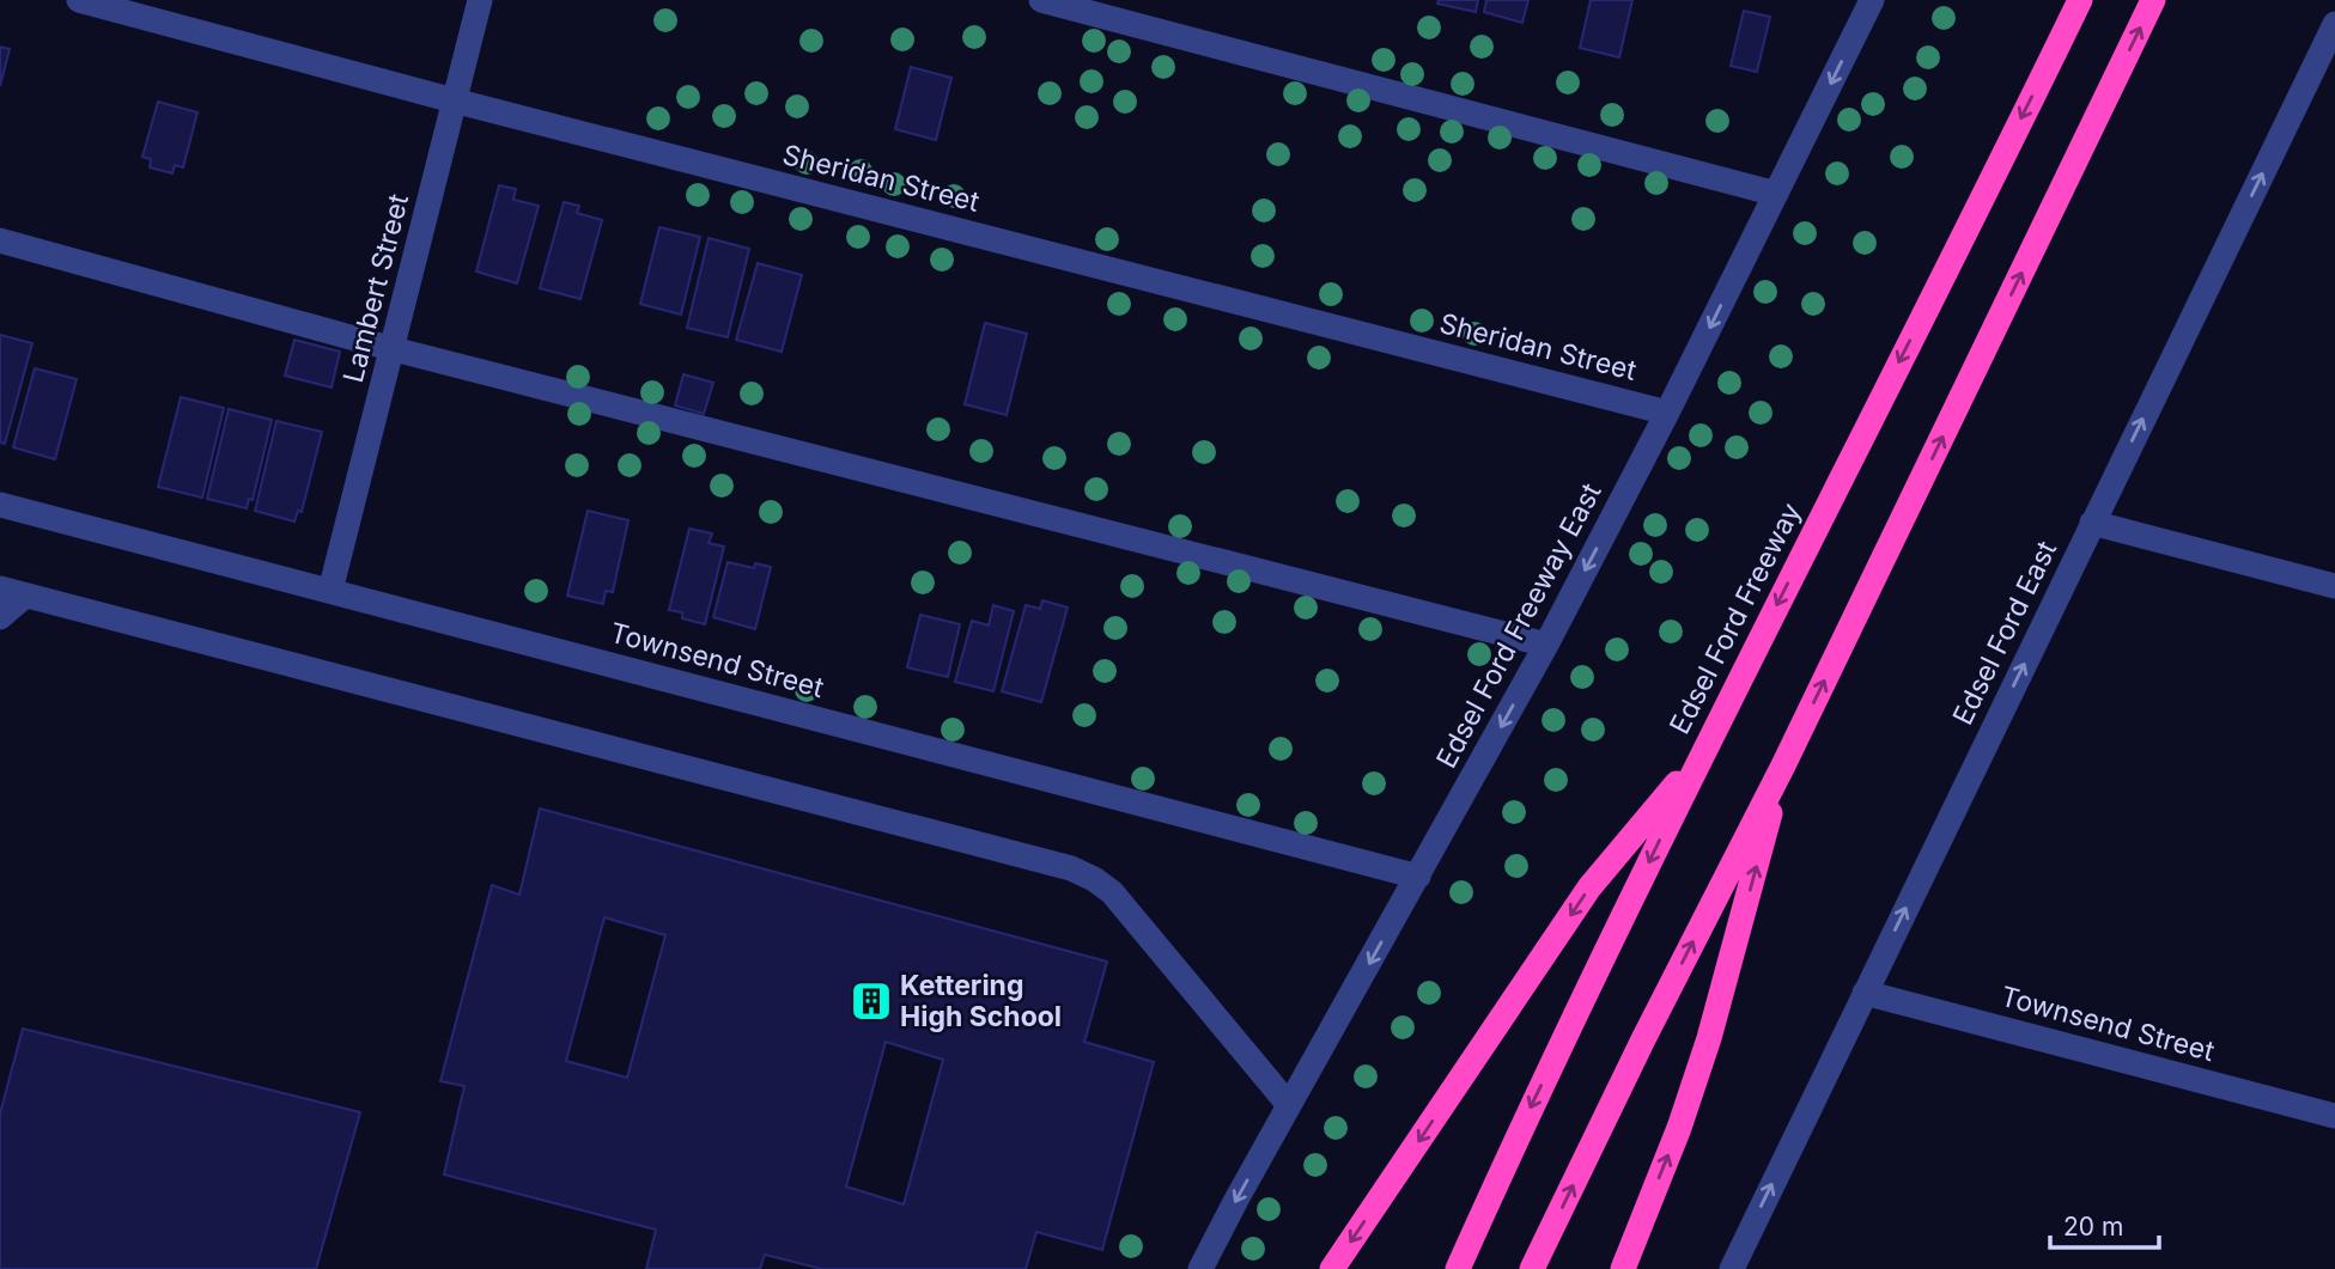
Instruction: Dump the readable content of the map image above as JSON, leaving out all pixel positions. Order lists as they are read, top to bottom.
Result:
{
  "streets": {
    "highway": ["Edsel Ford Freeway"],
    "street": [
      "Sheridan Street",
      "Lambert Street",
      "Edsel Ford Freeway East",
      "Edsel Ford East",
      "Townsend Street"
    ]
  },
  "crossings": [
    ["Sheridan Street", "Lambert Street"],
    ["Sheridan Street", "Edsel Ford Freeway East"],
    ["Lambert Street", "Townsend Street"],
    ["Edsel Ford Freeway East", "Townsend Street"],
    ["Edsel Ford East", "Townsend Street"]
  ],
  "one_way": ["Edsel Ford Freeway East", "Edsel Ford East"],
  "places": {
    "building": ["Kettering High School"]
  },
  "scale_bar": "20 m"
}
